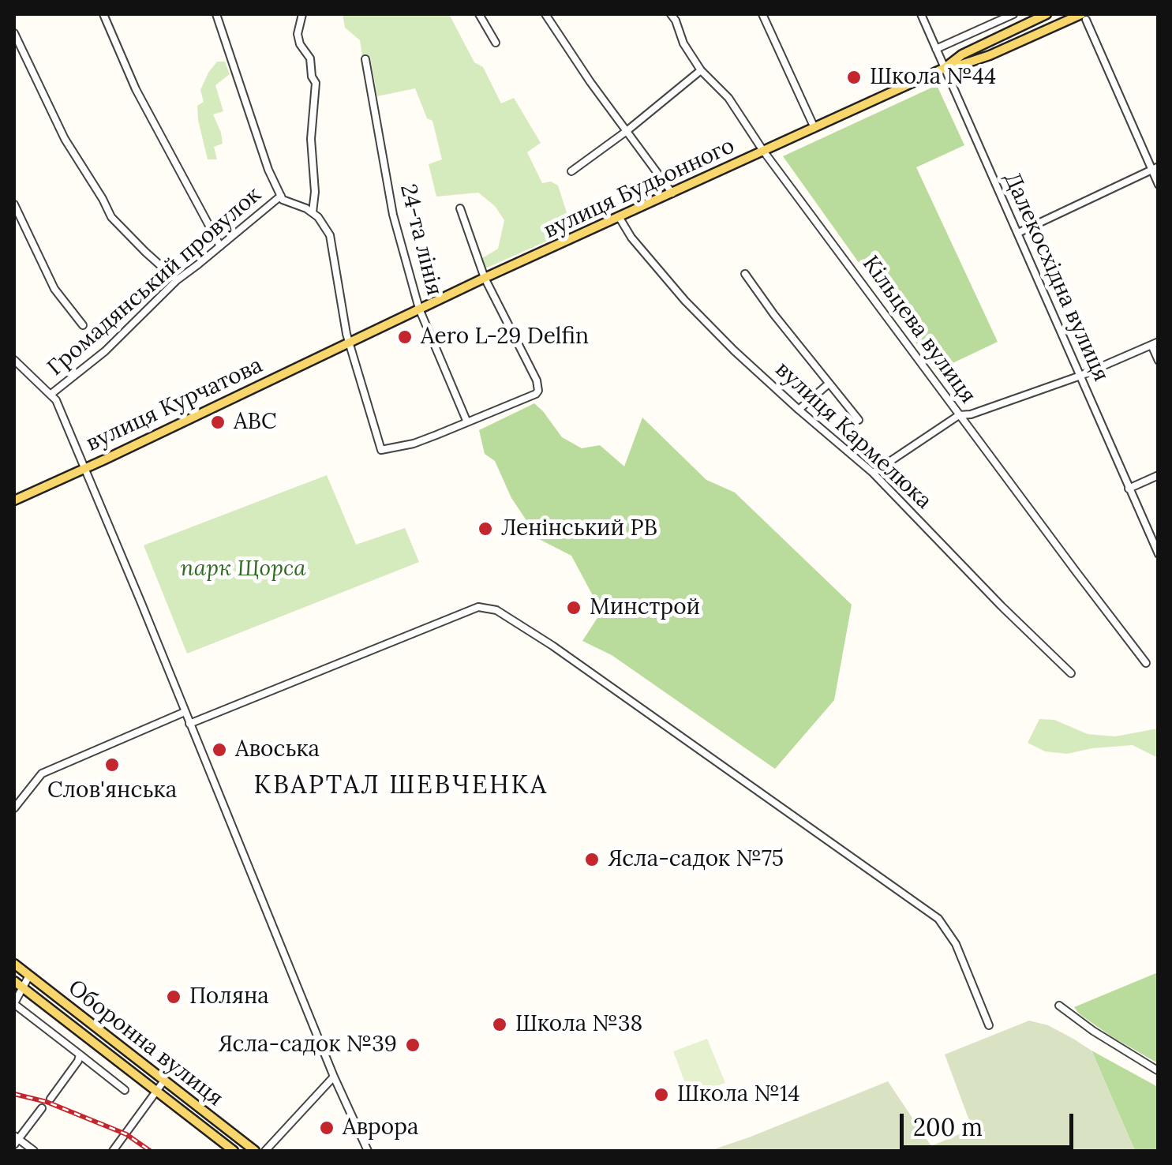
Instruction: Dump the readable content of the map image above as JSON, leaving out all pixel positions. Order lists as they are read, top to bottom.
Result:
{
  "streets": {
    "main road": ["вулиця Будьонного", "вулиця Курчатова", "Оборонна вулиця"],
    "street": [
      "24-та лінія",
      "Далекосхідна вулиця",
      "Громадянський провулок",
      "Кільцева вулиця",
      "вулиця Кармелюка"
    ]
  },
  "crossings": [
    ["вулиця Будьонного", "24-та лінія"],
    ["вулиця Будьонного", "Далекосхідна вулиця"],
    ["вулиця Будьонного", "Кільцева вулиця"],
    ["вулиця Будьонного", "вулиця Курчатова"],
    ["вулиця Будьонного", "вулиця Кармелюка"]
  ],
  "districts": ["КВАРТАЛ ШЕВЧЕНКА"],
  "parks": ["парк Щорса"],
  "places": [
    "Школа №44",
    "Aero L-29 Delfin",
    "АВС",
    "Ленінський РВ",
    "Минстрой",
    "Авоська",
    "Слов'янська",
    "Ясла-садок №75",
    "Поляна",
    "Школа №38",
    "Ясла-садок №39",
    "Школа №14",
    "Аврора"
  ],
  "scale_bar": "200 m"
}
